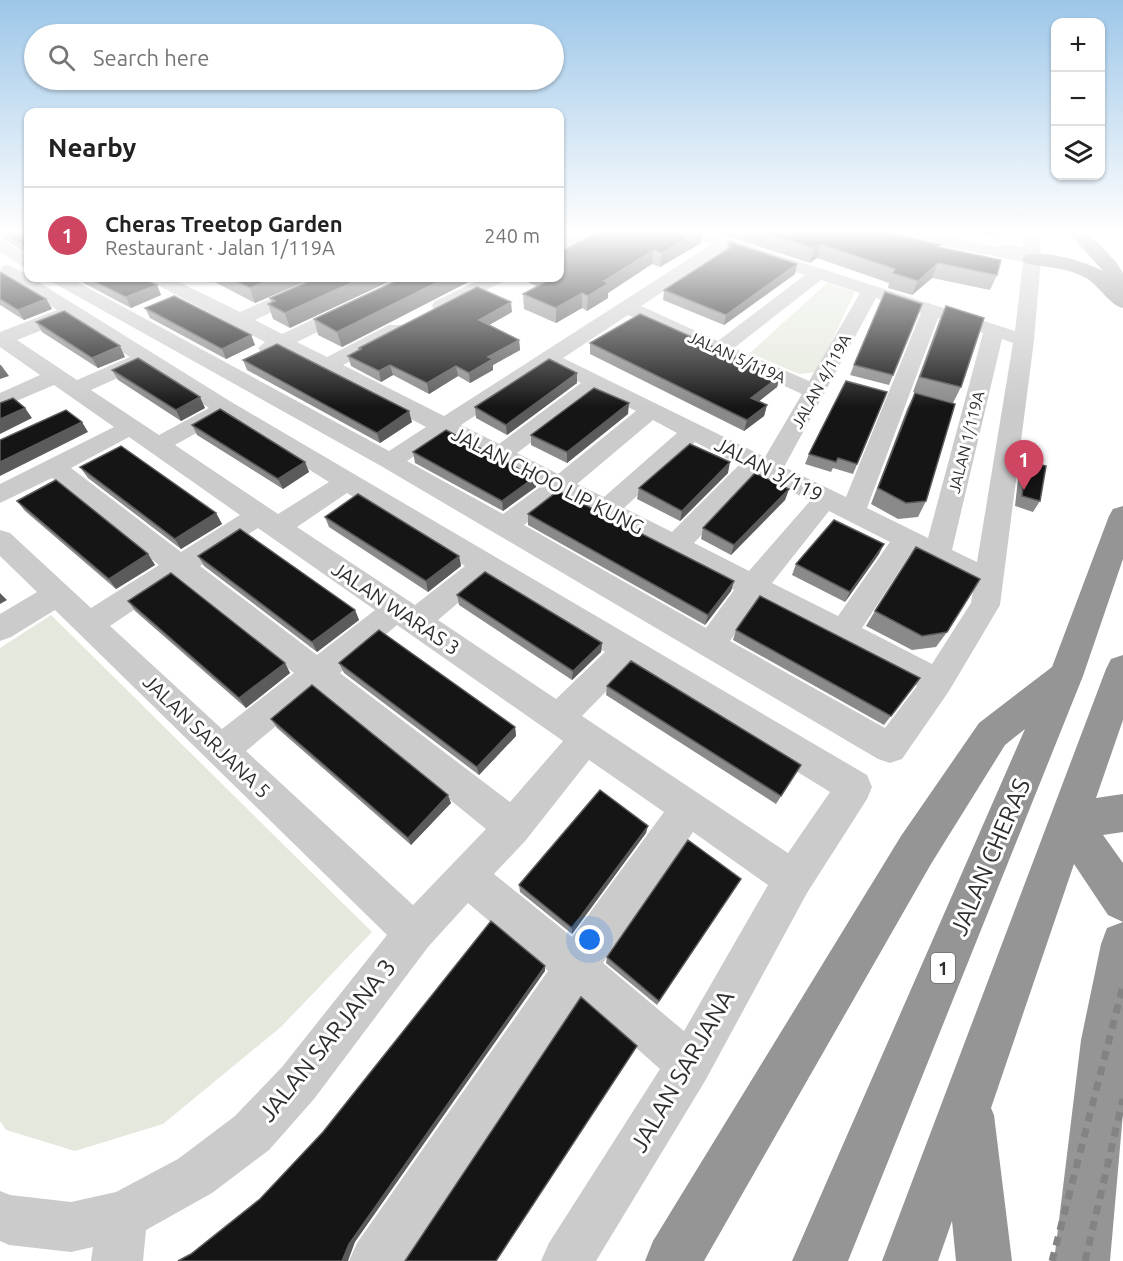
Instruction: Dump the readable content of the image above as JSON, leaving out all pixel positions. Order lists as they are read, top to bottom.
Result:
{
  "streets": {
    "highway": ["JALAN CHERAS", "1"],
    "street": [
      "JALAN 5/119A",
      "JALAN 4/119A",
      "JALAN 1/119A",
      "JALAN 3/119",
      "JALAN CHOO LIP KUNG",
      "JALAN WARAS 3",
      "JALAN SARJANA 5",
      "JALAN SARJANA 3",
      "JALAN SARJANA"
    ]
  },
  "crossings": [
    ["JALAN 5/119A", "JALAN 4/119A"],
    ["JALAN 4/119A", "JALAN 3/119"],
    ["JALAN 4/119A", "JALAN CHOO LIP KUNG"],
    ["JALAN 1/119A", "JALAN 3/119"],
    ["JALAN WARAS 3", "JALAN SARJANA 3"],
    ["JALAN WARAS 3", "JALAN SARJANA"],
    ["JALAN SARJANA 5", "JALAN SARJANA 3"],
    ["JALAN SARJANA 3", "JALAN SARJANA"]
  ],
  "page": {
    "map_buttons": ["+", "−"],
    "search": "Search here",
    "heading": "Nearby",
    "list": [
      {
        "mark": "1",
        "name": "Cheras Treetop Garden",
        "note": "Restaurant · Jalan 1/119A",
        "value": "240 m"
      }
    ],
    "pins": "1"
  }
}
